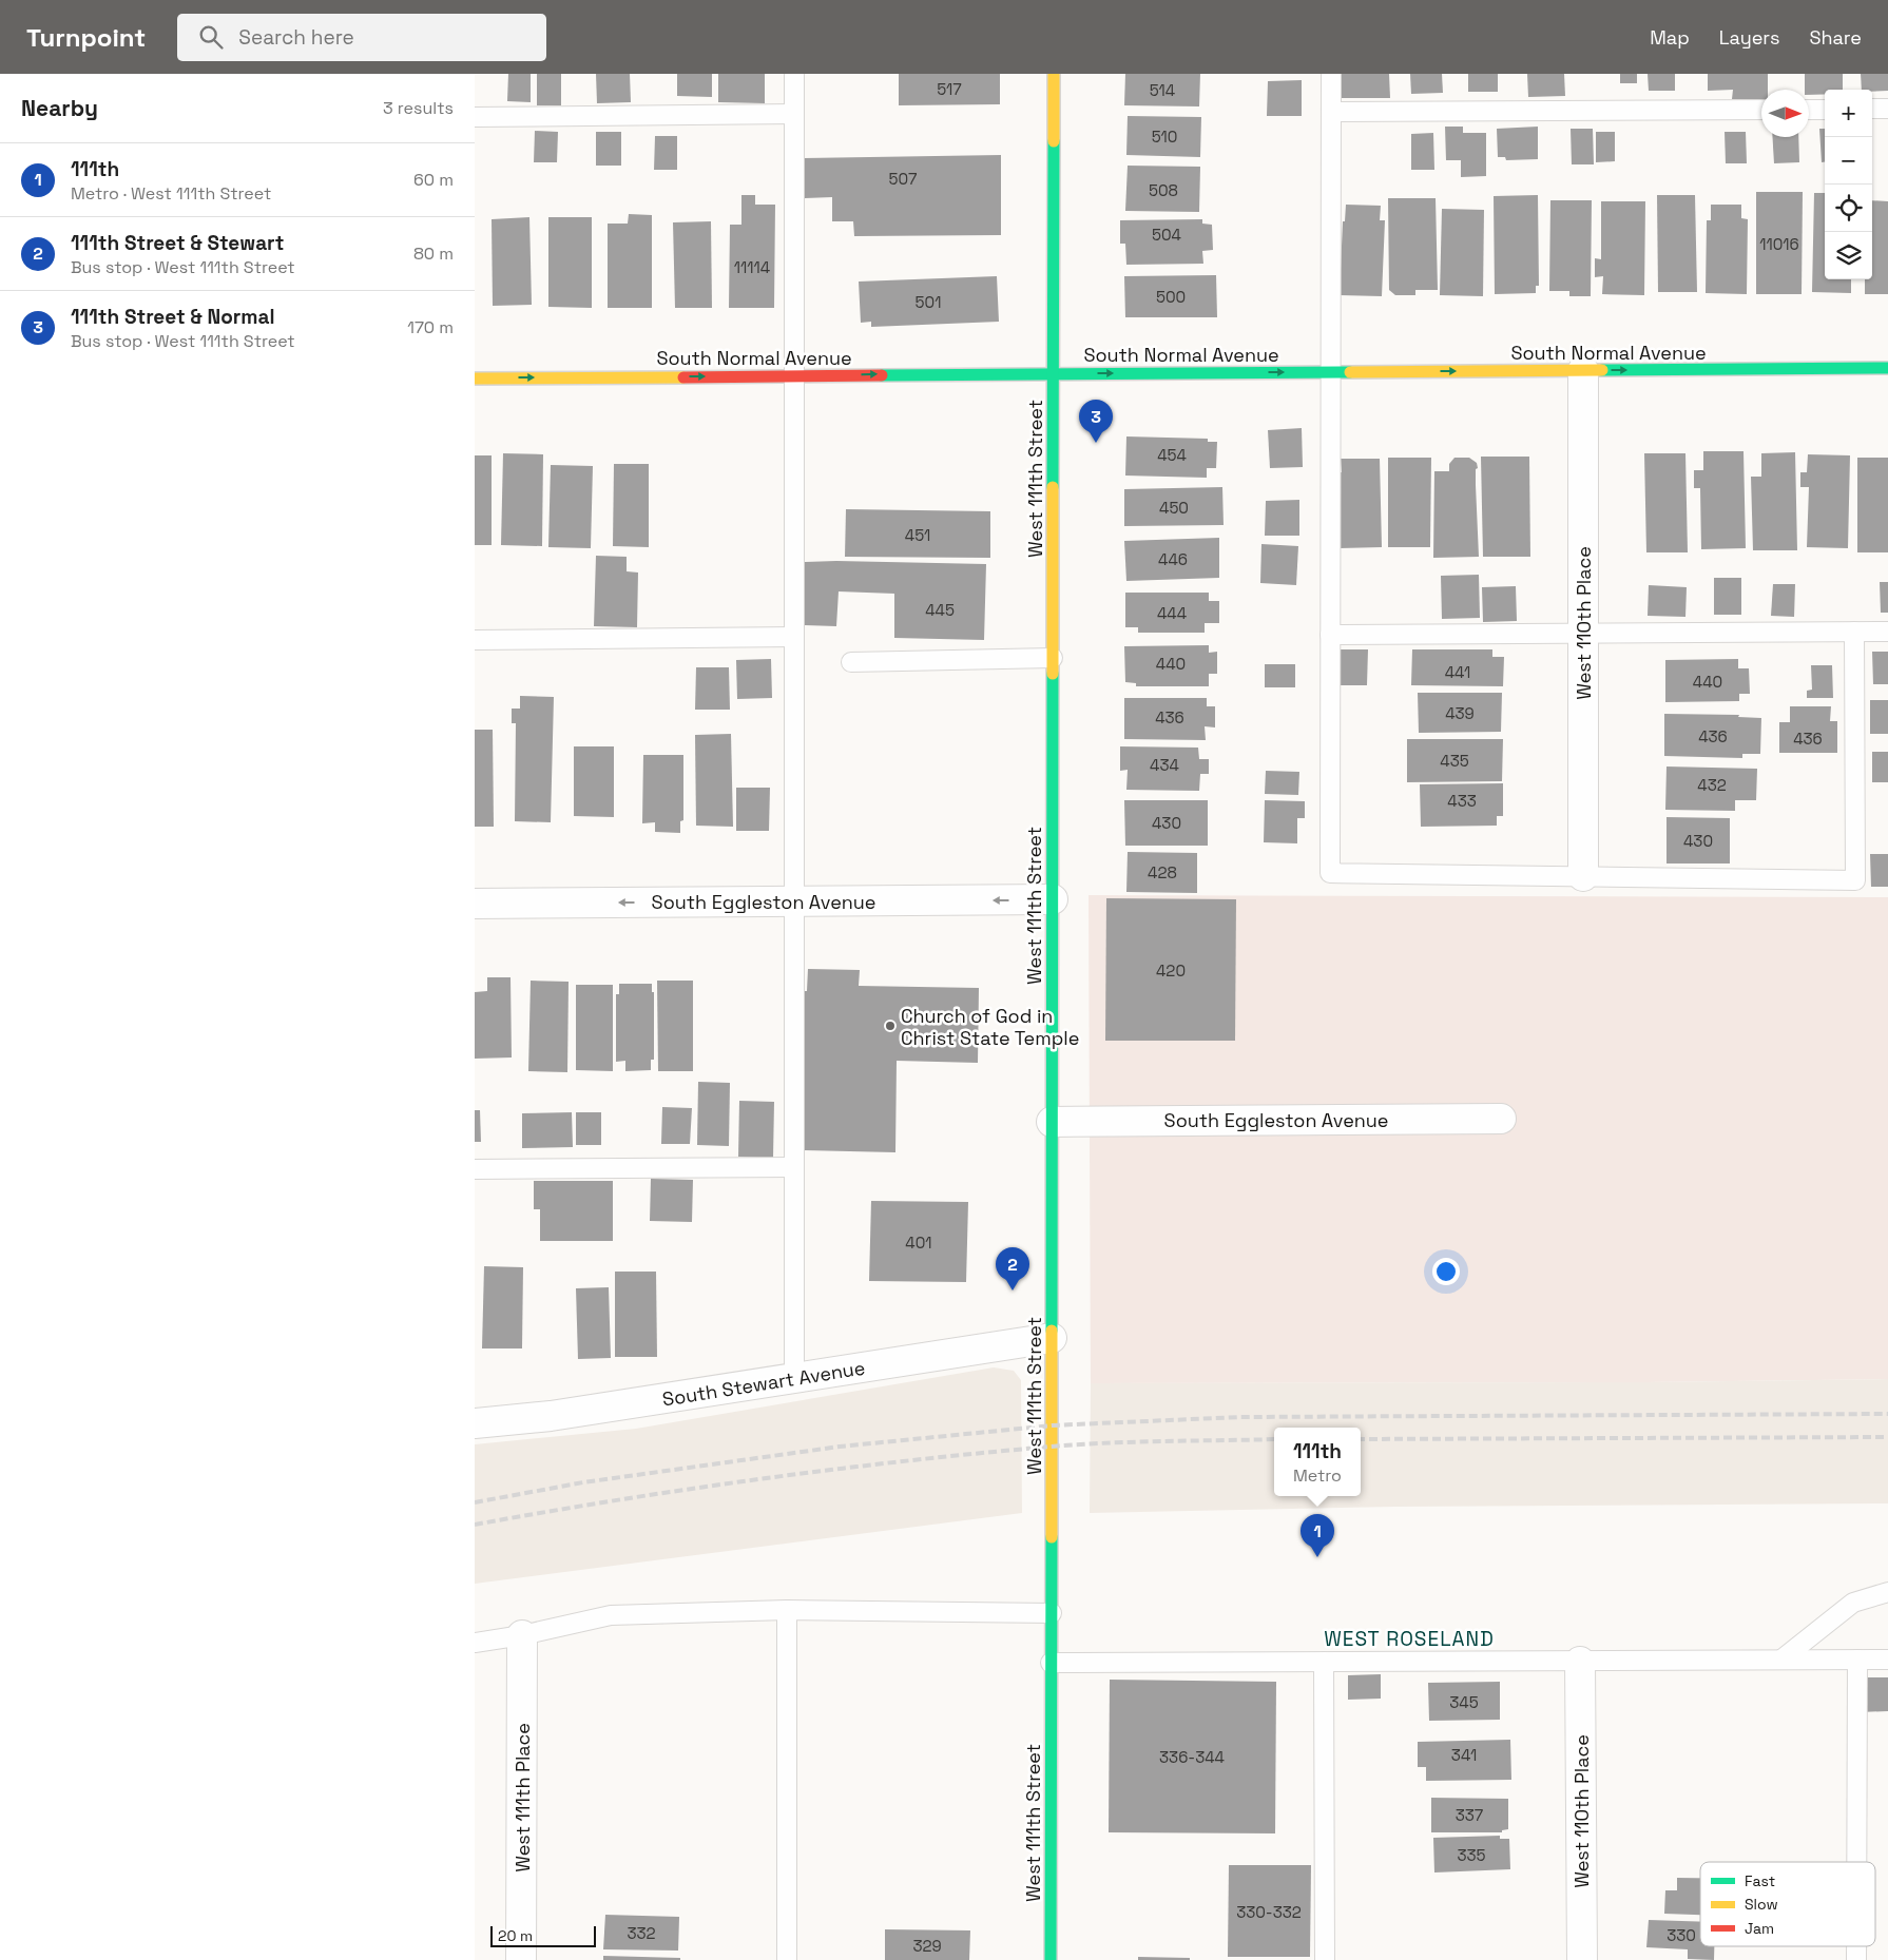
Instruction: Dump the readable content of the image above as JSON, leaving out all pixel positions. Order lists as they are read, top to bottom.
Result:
{
  "streets": {
    "main road": ["South Normal Avenue", "West 111th Street"],
    "street": [
      "West 110th Place",
      "South Eggleston Avenue",
      "South Stewart Avenue",
      "West 111th Place"
    ]
  },
  "crossings": [
    ["South Normal Avenue", "West 111th Street"],
    ["South Normal Avenue", "West 110th Place"],
    ["West 111th Street", "South Eggleston Avenue"],
    ["West 111th Street", "South Stewart Avenue"]
  ],
  "one_way": ["South Normal Avenue", "South Eggleston Avenue"],
  "districts": ["WEST ROSELAND"],
  "places": ["Church of God in Christ State Temple"],
  "house_numbers": [
    "517",
    "514",
    "510",
    "507",
    "508",
    "504",
    "11016",
    "11114",
    "500",
    "501",
    "454",
    "450",
    "451",
    "446",
    "445",
    "444",
    "440",
    "441",
    "440",
    "439",
    "436",
    "436",
    "436",
    "435",
    "434",
    "432",
    "433",
    "430",
    "430",
    "428",
    "420",
    "401",
    "345",
    "341",
    "336-344",
    "337",
    "335",
    "330-332",
    "332",
    "330",
    "329"
  ],
  "legend": ["Fast", "Slow", "Jam"],
  "scale_bar": "20 m",
  "north": "right",
  "page": {
    "header": "Turnpoint",
    "search": "Search here",
    "nav": ["Map", "Layers", "Share"],
    "heading": ["Nearby", "3 results"],
    "map_buttons": ["+", "−"],
    "list": [
      {
        "mark": "1",
        "name": "111th",
        "note": "Metro · West 111th Street",
        "value": "60 m"
      },
      {
        "mark": "2",
        "name": "111th Street & Stewart",
        "note": "Bus stop · West 111th Street",
        "value": "80 m"
      },
      {
        "mark": "3",
        "name": "111th Street & Normal",
        "note": "Bus stop · West 111th Street",
        "value": "170 m"
      }
    ],
    "pins": ["3", "2", "1"],
    "popup": ["111th", "Metro"],
    "scale": "20 m"
  }
}
